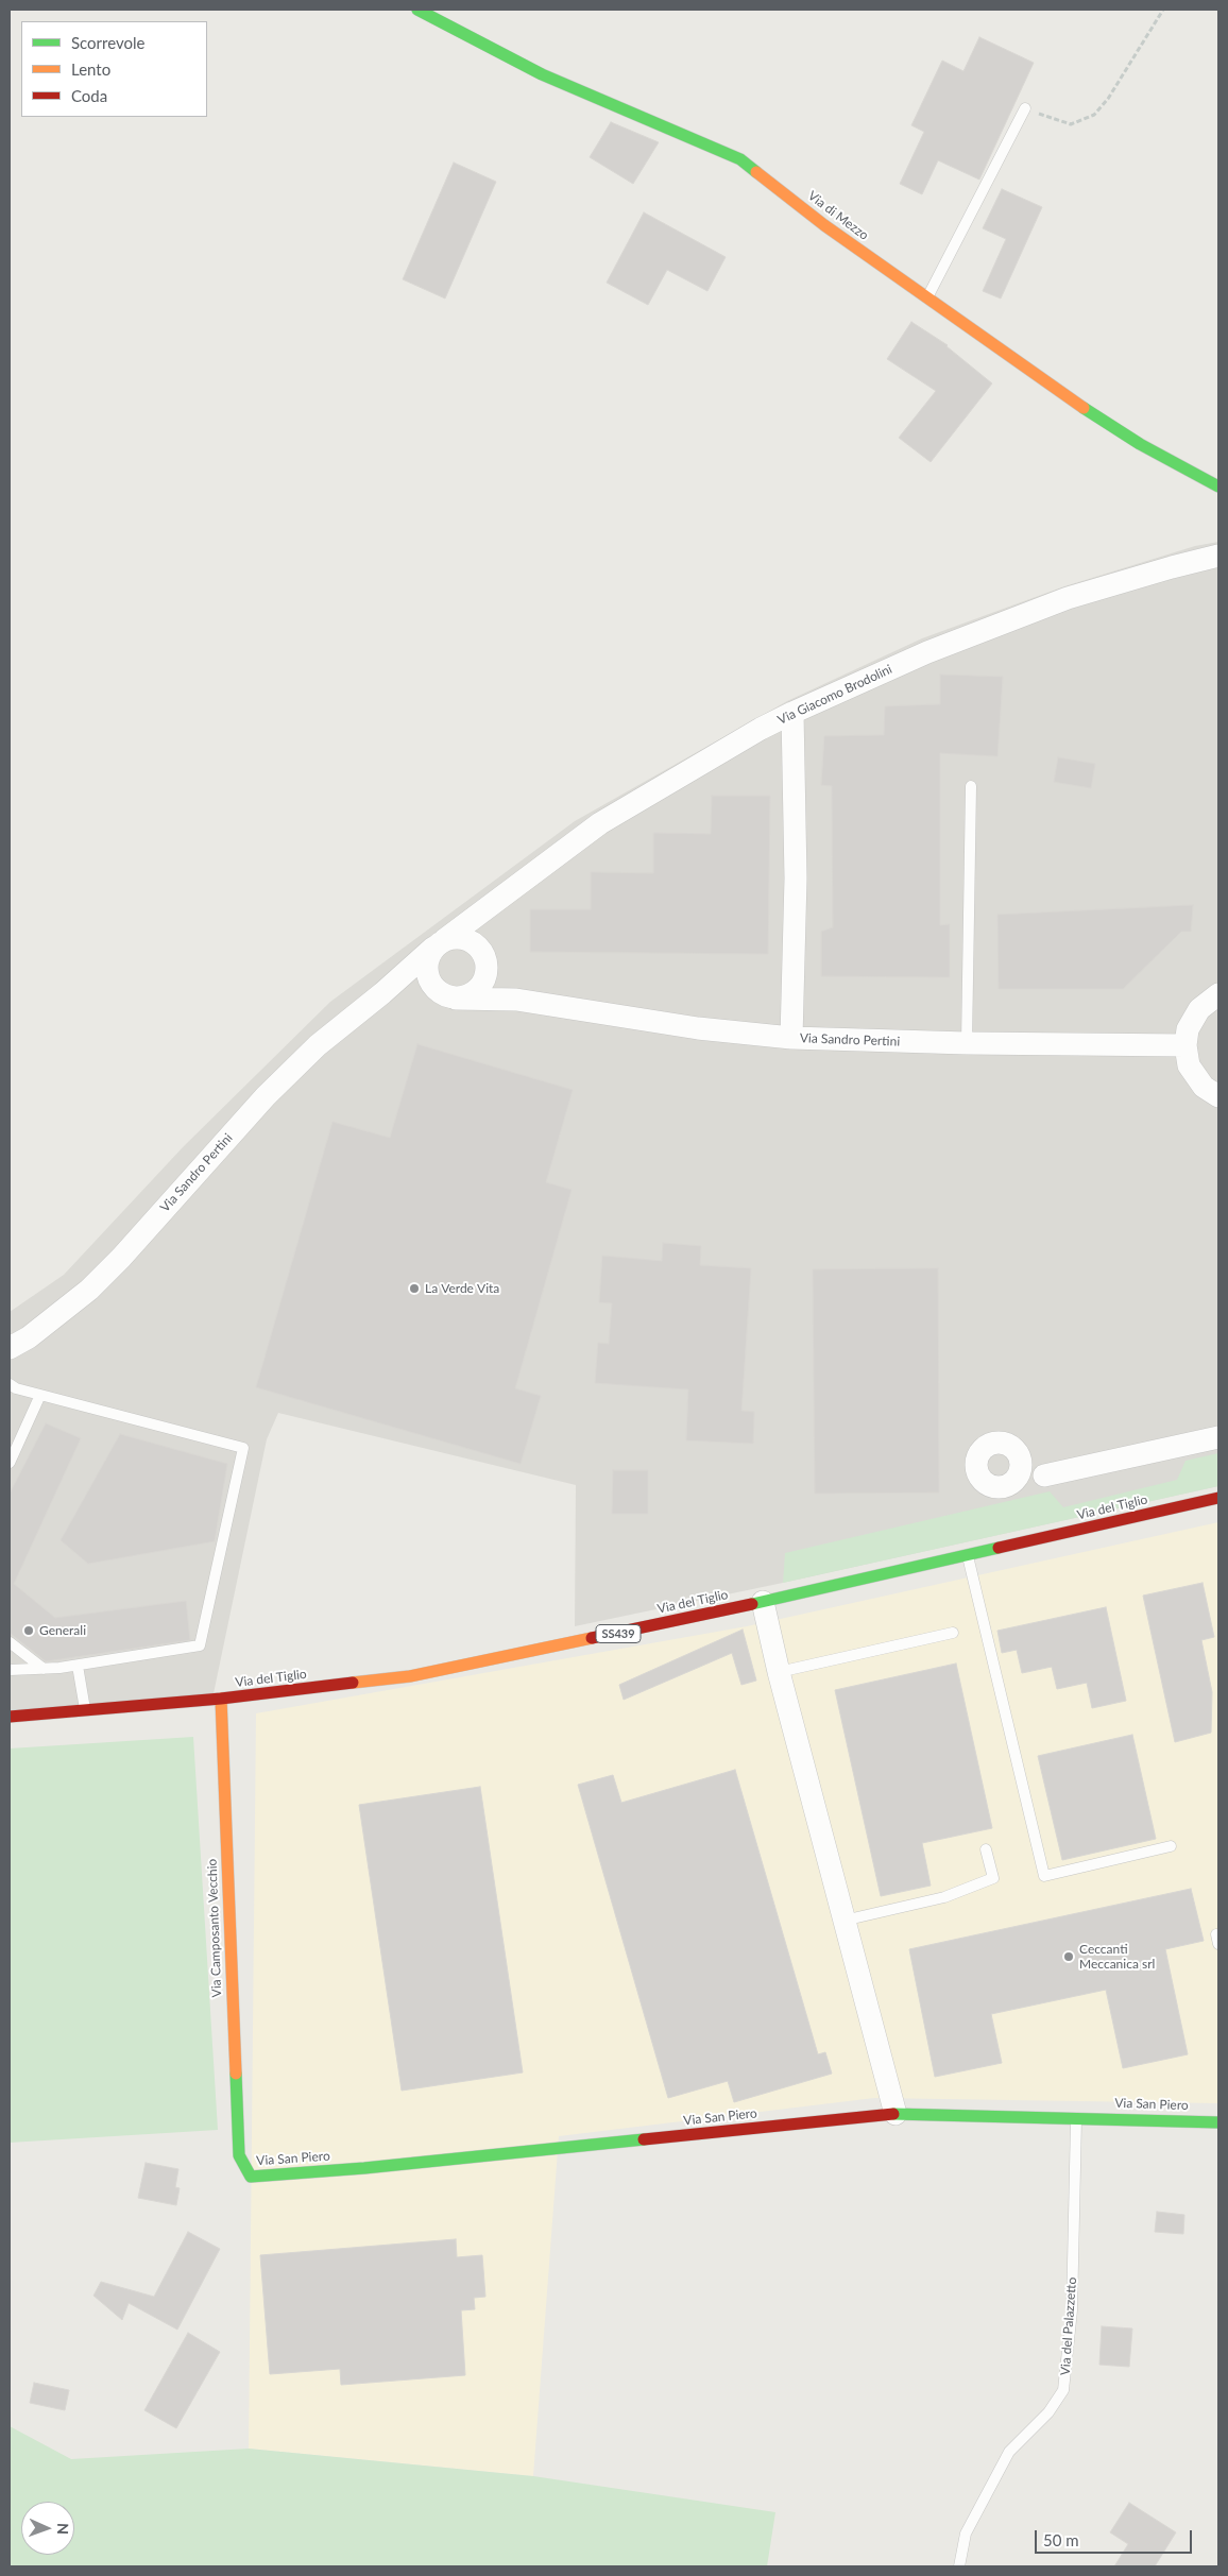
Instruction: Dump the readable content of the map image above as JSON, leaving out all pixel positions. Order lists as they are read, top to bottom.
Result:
{
  "streets": {
    "street": [
      "Via di Mezzo",
      "Via Giacomo Brodolini",
      "Via Sandro Pertini",
      "Via del Tiglio",
      "SS439",
      "Via Camposanto Vecchio",
      "Via San Piero"
    ],
    "lane": ["Via del Palazzetto"]
  },
  "crossings": [
    ["Via Giacomo Brodolini", "Via Sandro Pertini"],
    ["Via del Tiglio", "Via Camposanto Vecchio"],
    ["Via Camposanto Vecchio", "Via San Piero"],
    ["Via San Piero", "Via del Palazzetto"]
  ],
  "places": ["La Verde Vita", "Generali", "Ceccanti Meccanica srl"],
  "legend": ["Scorrevole", "Lento", "Coda"],
  "scale_bar": "50 m",
  "north": "right"
}
